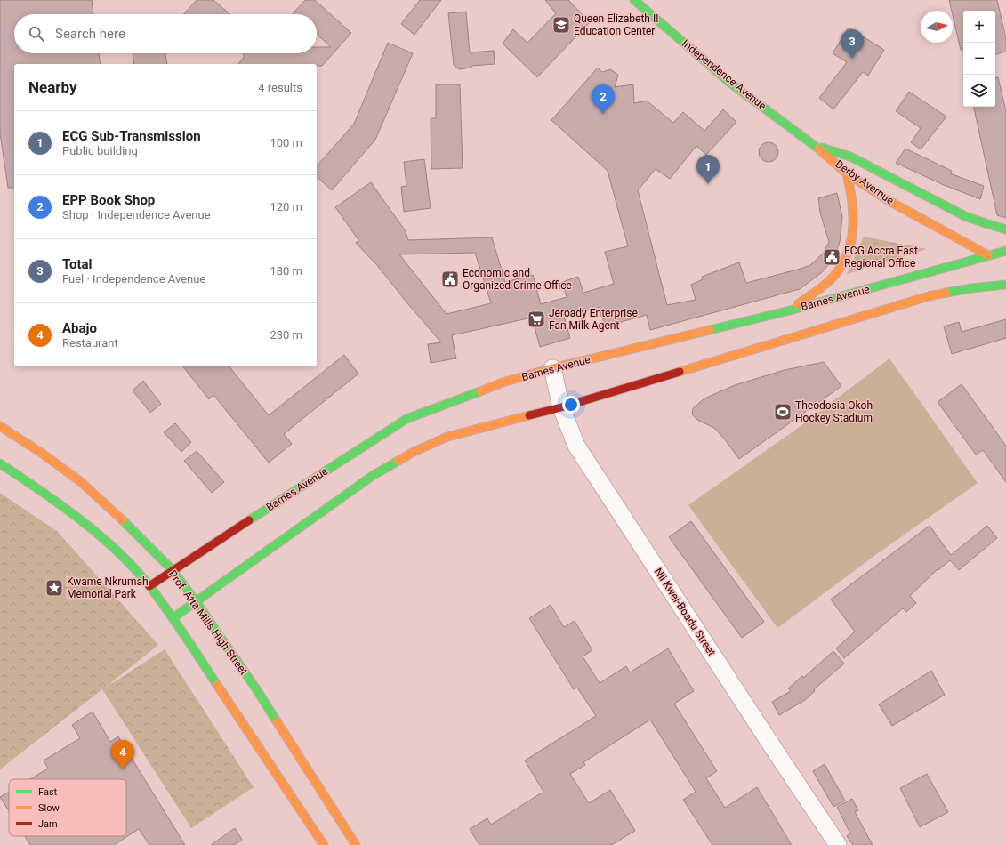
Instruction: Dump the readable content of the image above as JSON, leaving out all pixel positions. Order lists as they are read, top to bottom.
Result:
{
  "streets": {
    "main road": [
      "Independence Avenue",
      "Derby Avernue",
      "Barnes Avenue",
      "Prof. Atta Mills High Street"
    ],
    "street": ["Nii Kwei-Boadu Street"]
  },
  "crossings": [
    ["Independence Avenue", "Derby Avernue"],
    ["Derby Avernue", "Barnes Avenue"],
    ["Barnes Avenue", "Nii Kwei-Boadu Street"],
    ["Barnes Avenue", "Prof. Atta Mills High Street"]
  ],
  "places": {
    "school or university": ["Queen Elizabeth II Education Center"],
    "public building": ["ECG Accra East Regional Office", "Economic and Organized Crime Office"],
    "supermarket": ["Jeroady Enterprise Fan Milk Agent"],
    "sports": ["Theodosia Okoh Hockey Stadium"],
    "place": ["Kwame Nkrumah Memorial Park"]
  },
  "legend": ["Fast", "Slow", "Jam"],
  "north": "right",
  "page": {
    "map_buttons": ["+", "−"],
    "search": "Search here",
    "pins": [
      "3",
      "2",
      "1",
      "4"
    ],
    "heading": ["Nearby", "4 results"],
    "list": [
      {
        "mark": "1",
        "name": "ECG Sub-Transmission",
        "note": "Public building",
        "value": "100 m"
      },
      {
        "mark": "2",
        "name": "EPP Book Shop",
        "note": "Shop · Independence Avenue",
        "value": "120 m"
      },
      {
        "mark": "3",
        "name": "Total",
        "note": "Fuel · Independence Avenue",
        "value": "180 m"
      },
      {
        "mark": "4",
        "name": "Abajo",
        "note": "Restaurant",
        "value": "230 m"
      }
    ]
  }
}
